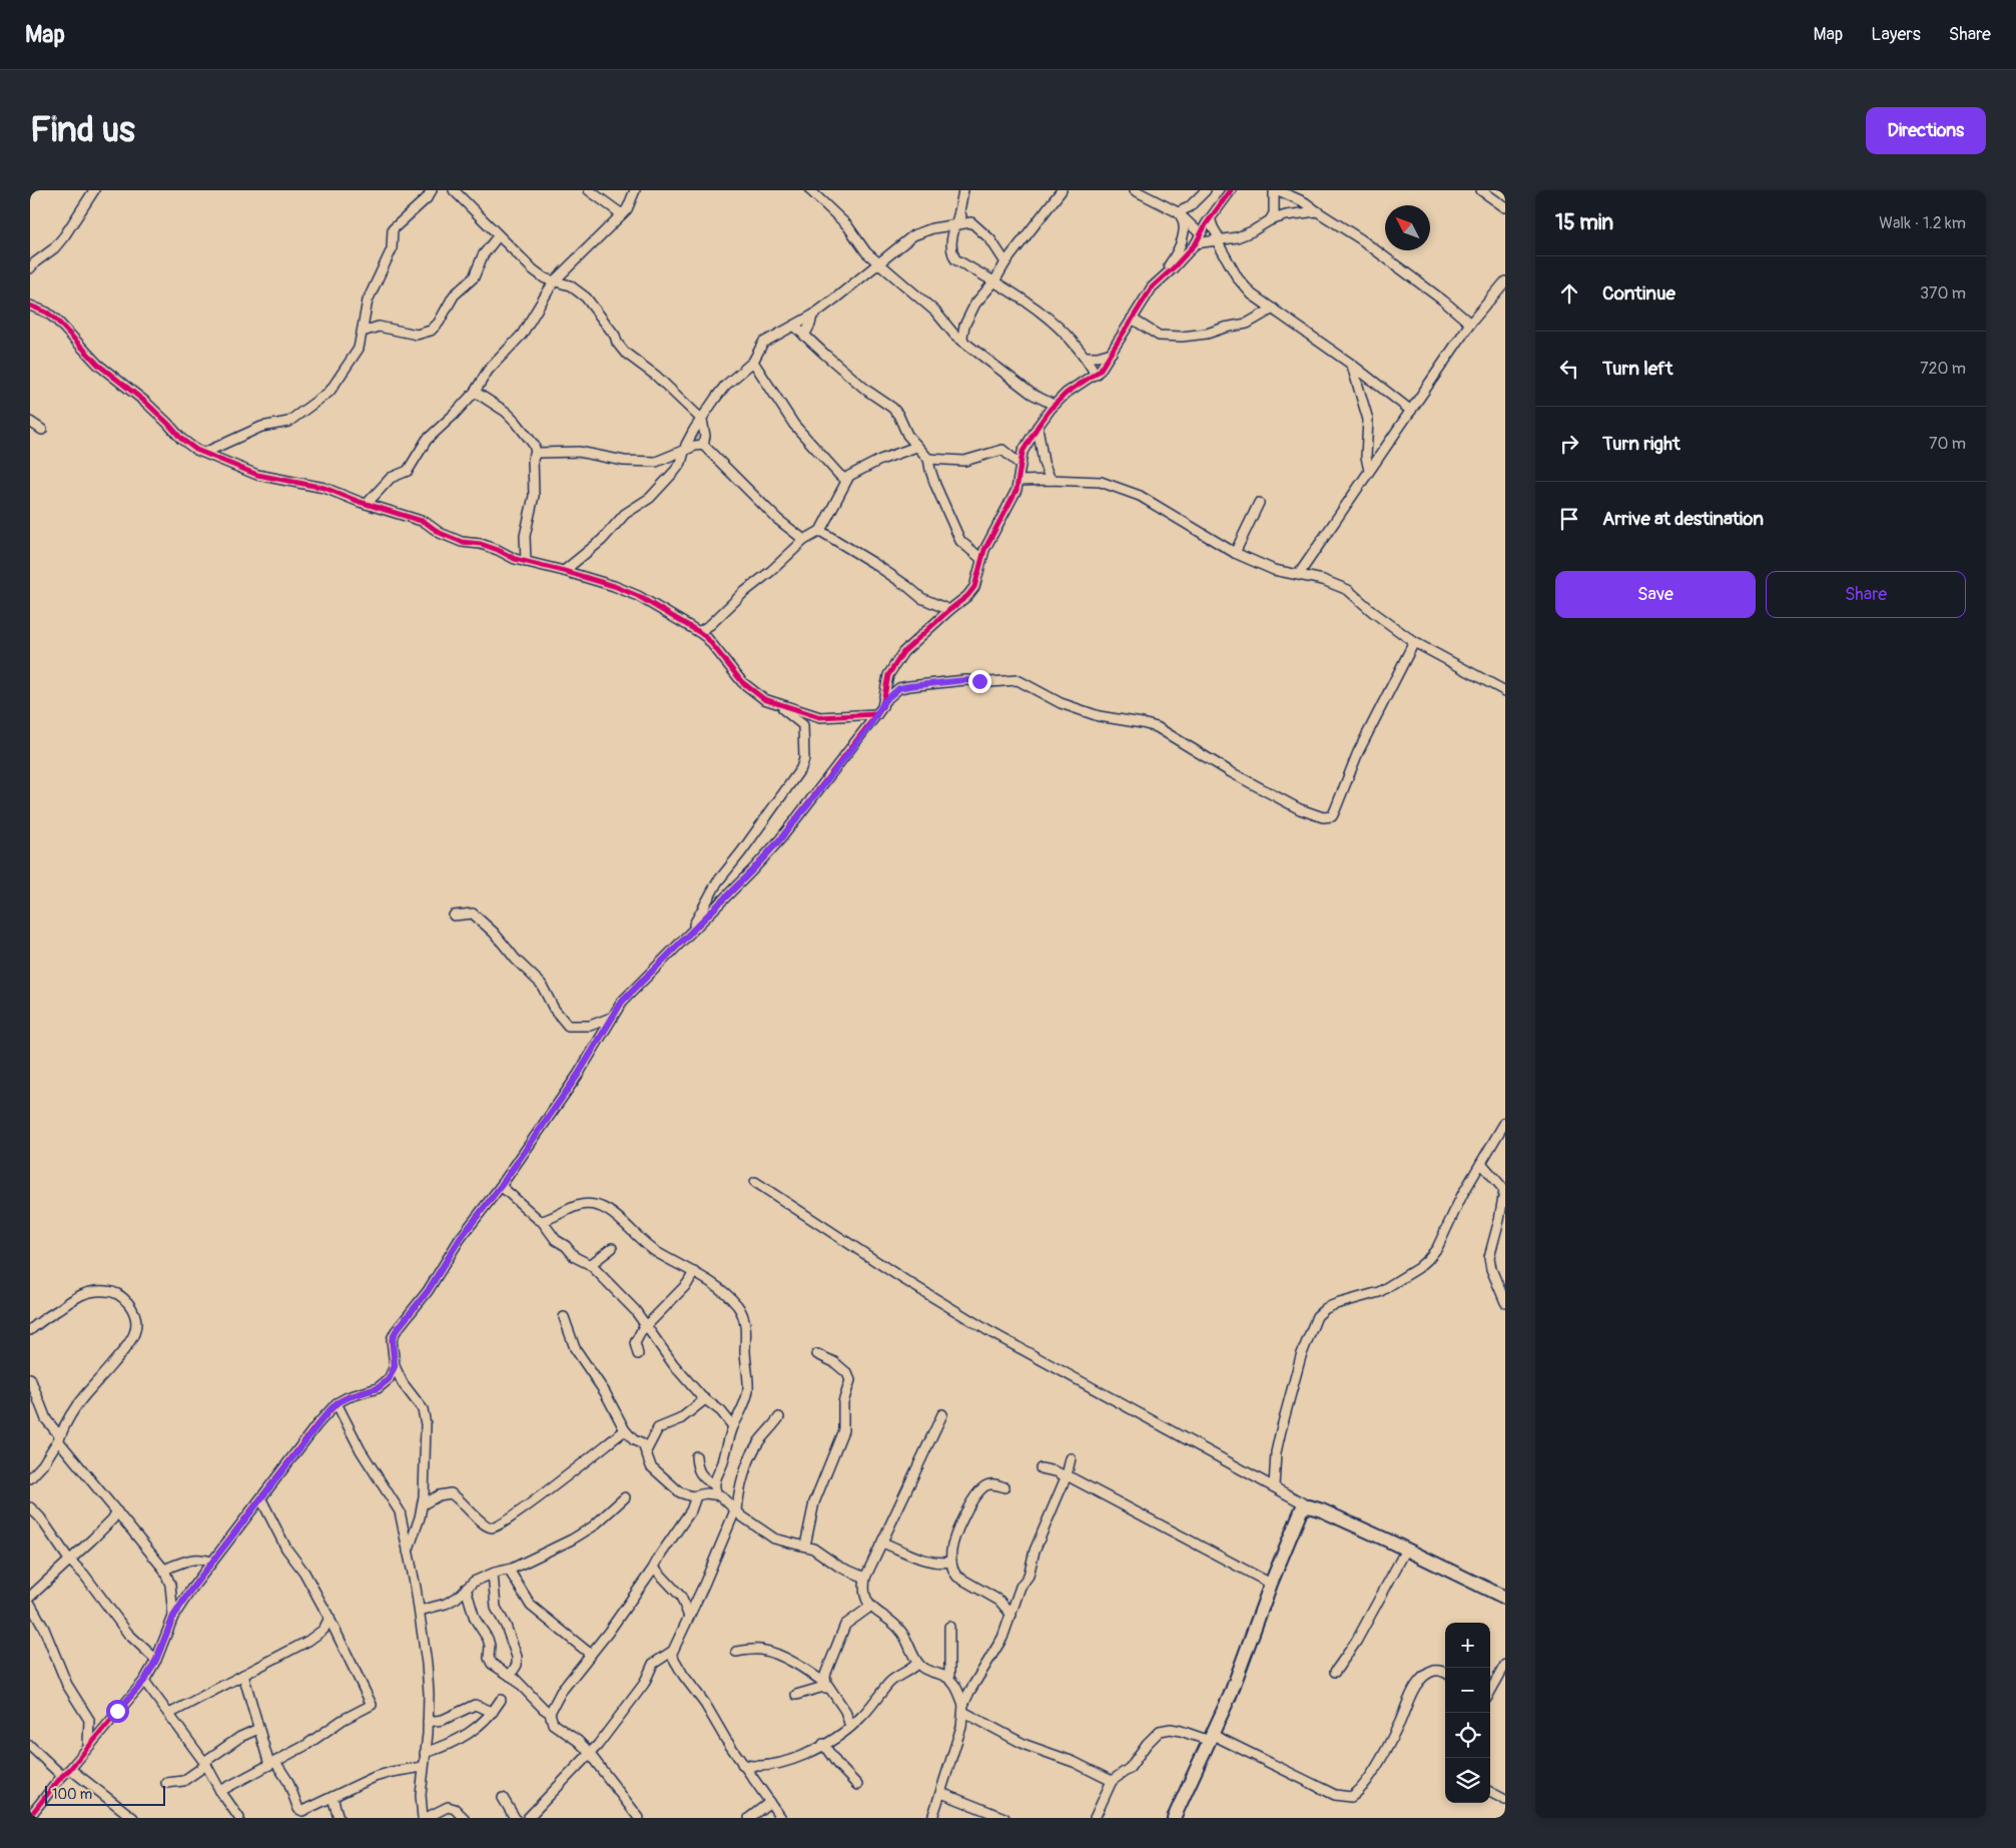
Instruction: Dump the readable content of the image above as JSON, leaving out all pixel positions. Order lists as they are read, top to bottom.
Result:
{
  "scale_bar": "100 m",
  "north": "top left",
  "page": {
    "header": "Map",
    "nav": ["Map", "Layers", "Share"],
    "buttons": [
      "Directions",
      ["Save", "Share"]
    ],
    "title": "Find us",
    "heading": ["15 min", "Walk · 1.2 km"],
    "list": [
      ["Continue", "370 m"],
      ["Turn left", "720 m"],
      ["Turn right", "70 m"],
      "Arrive at destination"
    ],
    "map_buttons": ["+", "−"],
    "scale": "100 m"
  }
}
